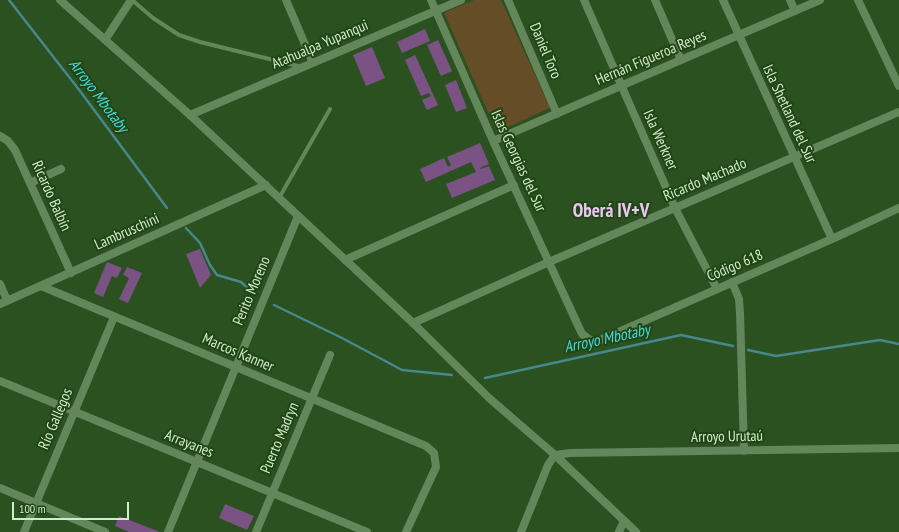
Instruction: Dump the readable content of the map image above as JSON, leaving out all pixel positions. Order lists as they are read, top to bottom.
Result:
{
  "streets": {
    "street": [
      "Atahualpa Yupanqui",
      "Daniel Toro",
      "Hernán Figueroa Reyes",
      "Isla Shetland del Sur",
      "Isla Werkner",
      "Islas Georgias del Sur",
      "Ricardo Machado",
      "Ricardo Balbín",
      "Lambruschini",
      "Código 618",
      "Perito Moreno",
      "Marcos Kanner",
      "Río Gallegos",
      "Arroyo Urutaú",
      "Puerto Madryn",
      "Arrayanes"
    ]
  },
  "crossings": [
    ["Atahualpa Yupanqui", "Islas Georgias del Sur"],
    ["Daniel Toro", "Hernán Figueroa Reyes"],
    ["Hernán Figueroa Reyes", "Isla Shetland del Sur"],
    ["Hernán Figueroa Reyes", "Isla Werkner"],
    ["Hernán Figueroa Reyes", "Islas Georgias del Sur"],
    ["Isla Shetland del Sur", "Ricardo Machado"],
    ["Isla Shetland del Sur", "Código 618"],
    ["Isla Werkner", "Ricardo Machado"],
    ["Isla Werkner", "Código 618"],
    ["Islas Georgias del Sur", "Ricardo Machado"],
    ["Islas Georgias del Sur", "Código 618"],
    ["Ricardo Balbín", "Lambruschini"],
    ["Lambruschini", "Marcos Kanner"],
    ["Perito Moreno", "Marcos Kanner"],
    ["Perito Moreno", "Arrayanes"],
    ["Marcos Kanner", "Río Gallegos"],
    ["Marcos Kanner", "Puerto Madryn"],
    ["Río Gallegos", "Arrayanes"],
    ["Puerto Madryn", "Arrayanes"]
  ],
  "districts": ["Oberá IV+V"],
  "water": ["Arroyo Mbotaby"],
  "scale_bar": "100 m"
}
